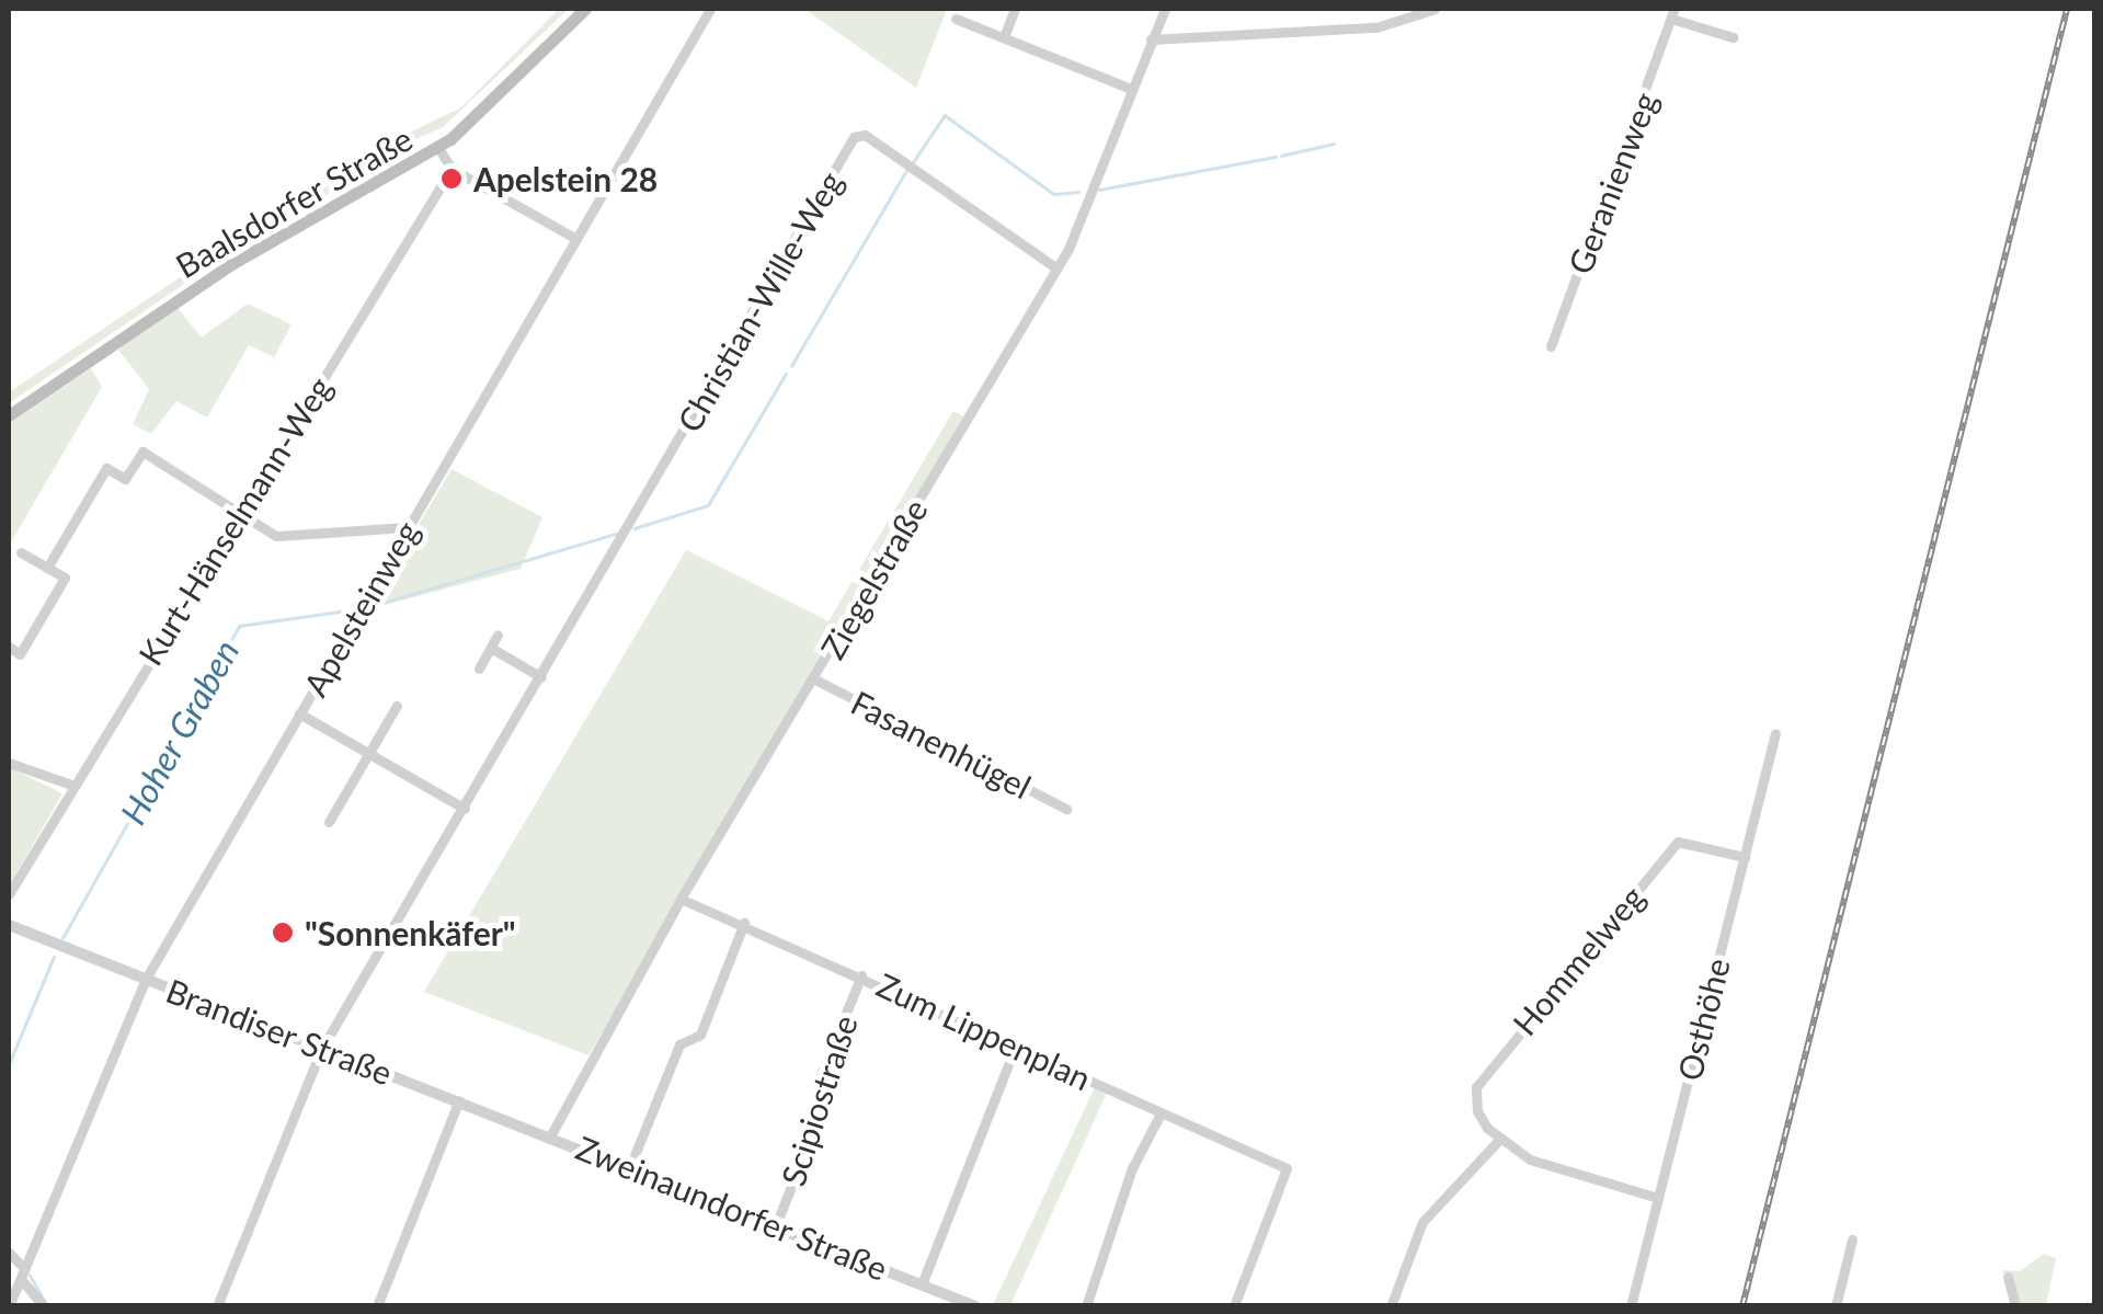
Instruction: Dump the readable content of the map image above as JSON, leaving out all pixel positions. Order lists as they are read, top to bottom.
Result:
{
  "streets": {
    "main road": ["Baalsdorfer Straße"],
    "street": [
      "Geranienweg",
      "Christian-Wille-Weg",
      "Kurt-Hänselmann-Weg",
      "Ziegelstraße",
      "Apelsteinweg",
      "Fasanenhügel",
      "Hommelweg",
      "Osthöhe",
      "Brandiser Straße",
      "Zum Lippenplan",
      "Scipiostraße",
      "Zweinaundorfer Straße"
    ]
  },
  "crossings": [
    ["Christian-Wille-Weg", "Ziegelstraße"],
    ["Christian-Wille-Weg", "Brandiser Straße"],
    ["Ziegelstraße", "Fasanenhügel"],
    ["Ziegelstraße", "Brandiser Straße"],
    ["Ziegelstraße", "Zum Lippenplan"],
    ["Ziegelstraße", "Zweinaundorfer Straße"],
    ["Apelsteinweg", "Brandiser Straße"],
    ["Hommelweg", "Osthöhe"],
    ["Brandiser Straße", "Zweinaundorfer Straße"],
    ["Zum Lippenplan", "Scipiostraße"],
    ["Scipiostraße", "Zweinaundorfer Straße"]
  ],
  "water": ["Hoher Graben"],
  "places": ["Apelstein 28", "\"Sonnenkäfer\""]
}
